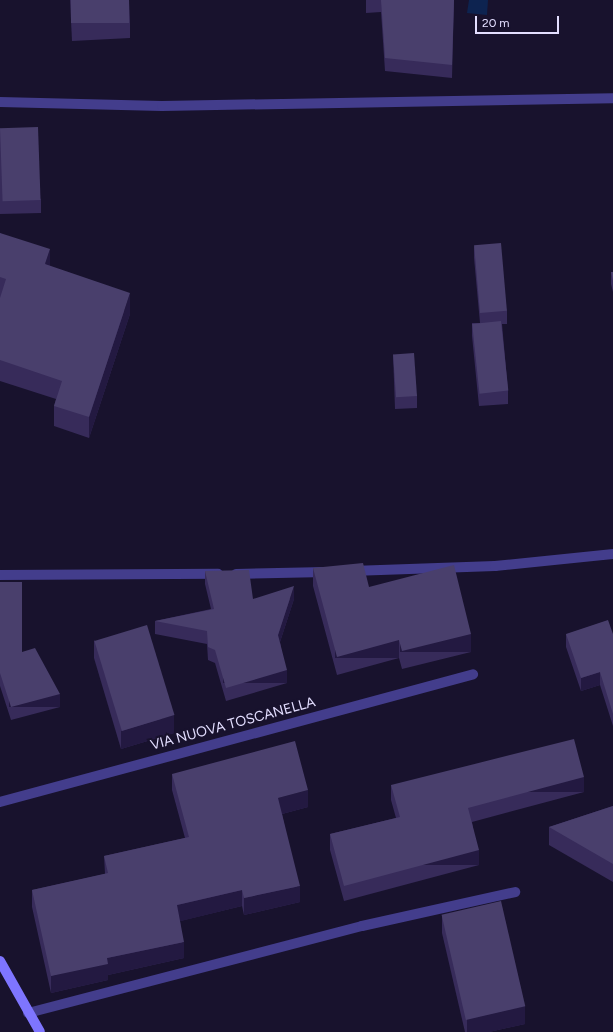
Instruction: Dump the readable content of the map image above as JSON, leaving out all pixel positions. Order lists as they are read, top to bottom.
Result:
{
  "streets": {
    "street": ["VIA NUOVA TOSCANELLA"]
  },
  "scale_bar": "20 m"
}
